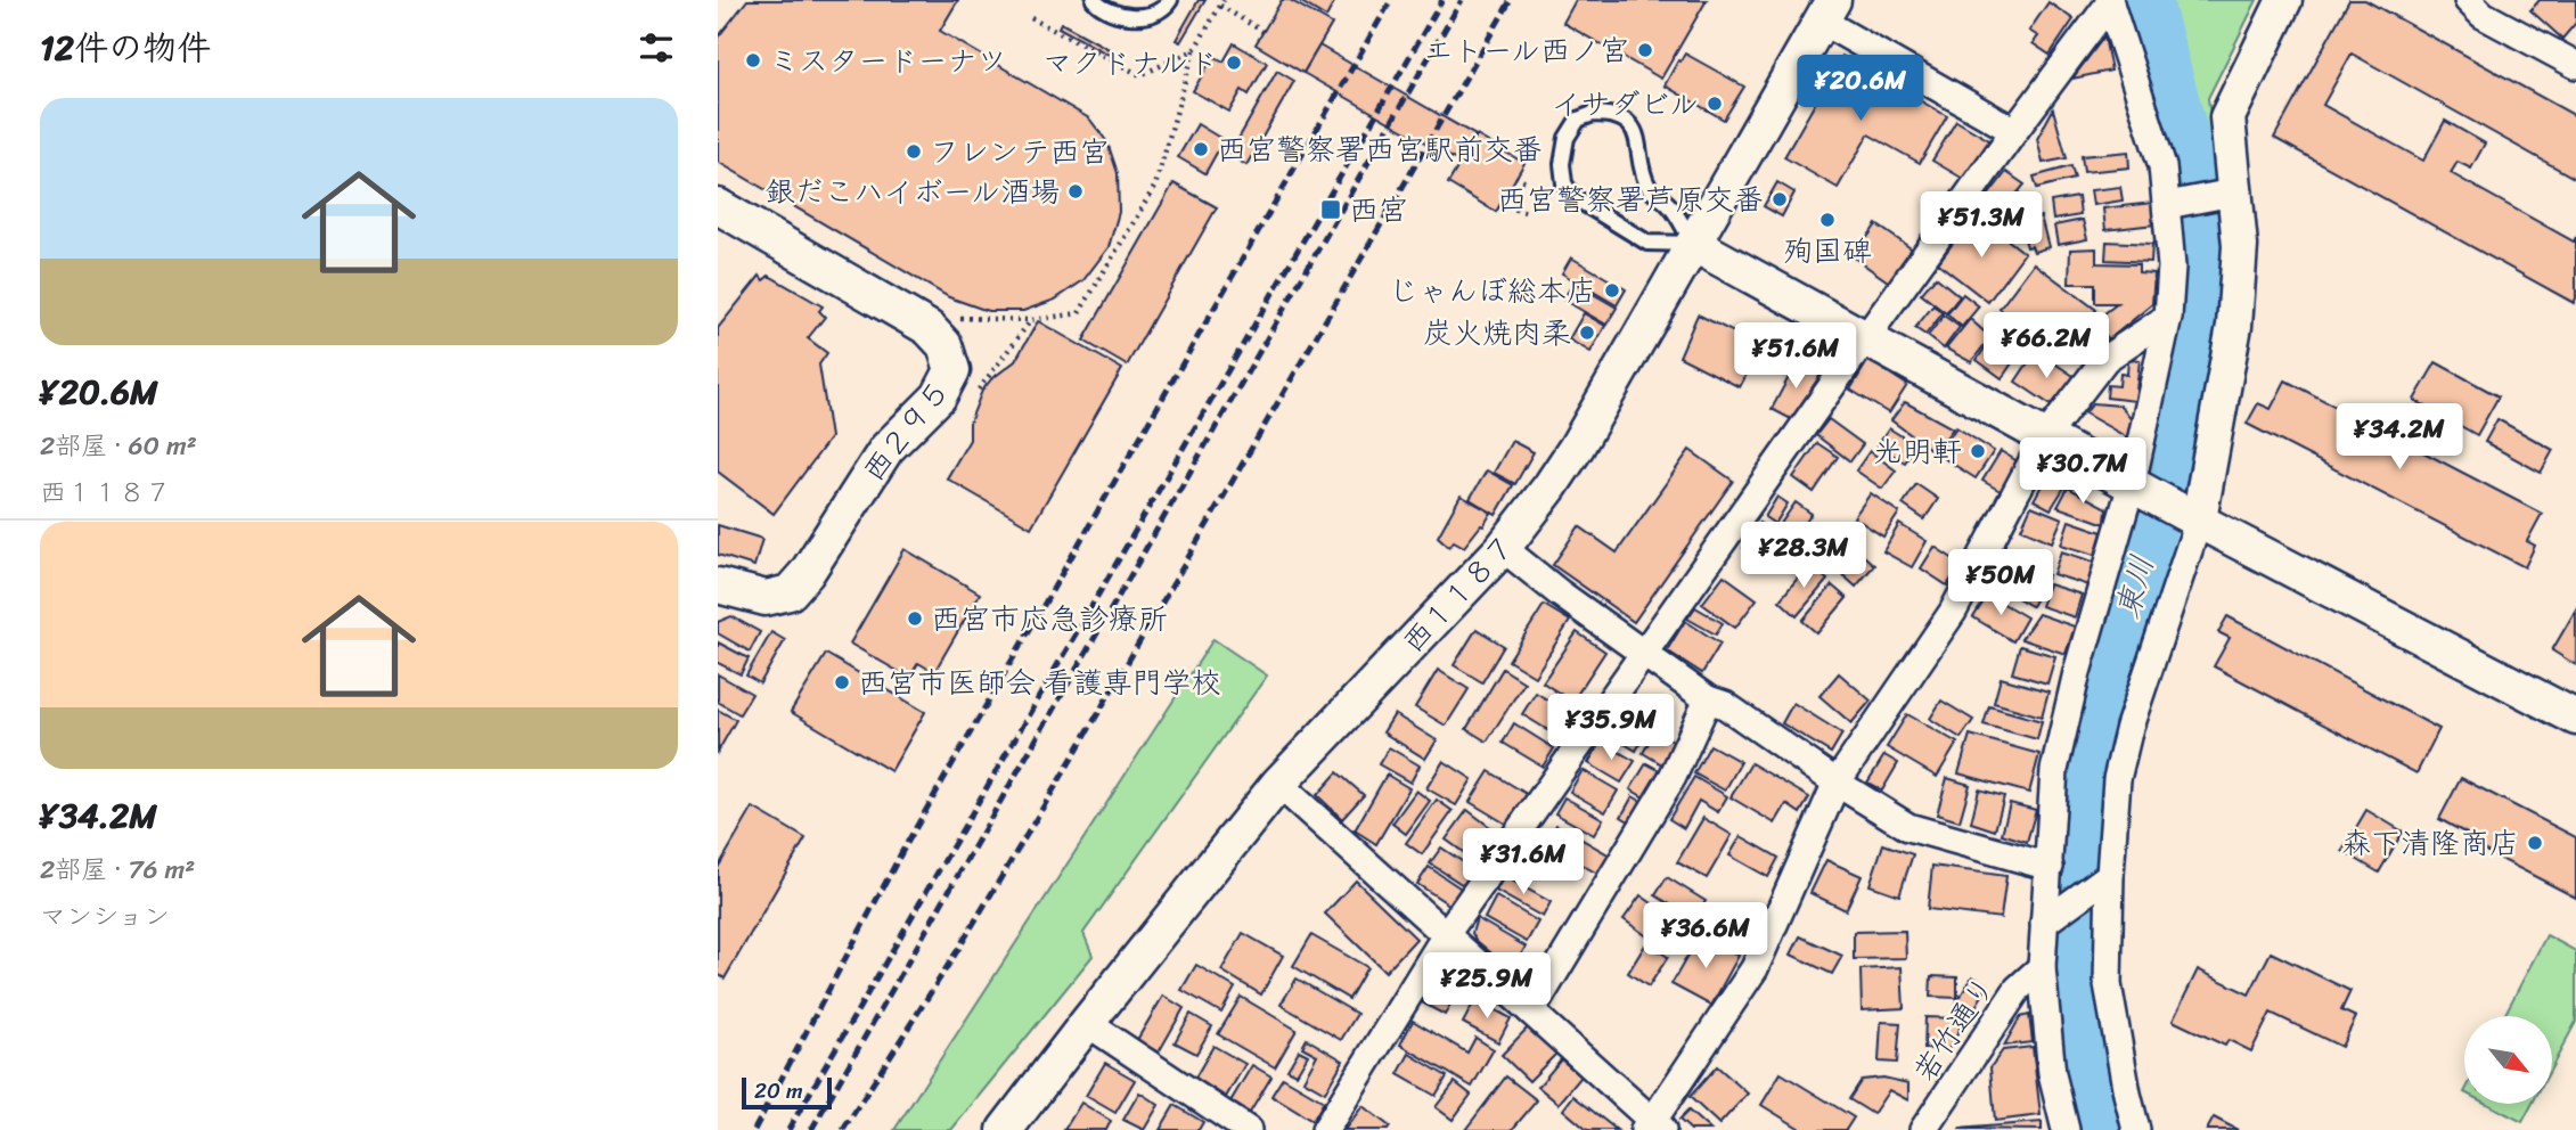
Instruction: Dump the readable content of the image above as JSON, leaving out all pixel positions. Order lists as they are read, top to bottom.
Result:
{
  "streets": {
    "street": ["西２９５", "西１１８７", "若竹通り"]
  },
  "water": ["東川"],
  "places": {
    "other": [
      "エトール西ノ宮",
      "ミスタードーナツ",
      "マクドナルド",
      "イサダビル",
      "西宮警察署西宮駅前交番",
      "フレンテ西宮",
      "銀だこハイボール酒場",
      "西宮警察署芦原交番",
      "殉国碑",
      "じゃんぼ総本店",
      "炭火焼肉柔",
      "光明軒",
      "西宮市応急診療所",
      "西宮市医師会 看護専門学校",
      "森下清隆商店"
    ],
    "transit": ["西宮"]
  },
  "scale_bar": "20 m",
  "north": "bottom right",
  "page": {
    "heading": "12件の物件",
    "price": [
      "¥20.6M",
      "¥51.3M",
      "¥66.2M",
      "¥51.6M",
      "¥34.2M",
      "¥30.7M",
      "¥28.3M",
      "¥50M",
      "¥35.9M",
      "¥31.6M",
      "¥36.6M",
      "¥25.9M"
    ],
    "list": [
      {
        "name": "¥20.6M",
        "note": "2部屋 · 60 m² · 西１１８７"
      },
      {
        "name": "¥34.2M",
        "note": "2部屋 · 76 m² · マンション"
      }
    ],
    "scale": "20 m"
  }
}
